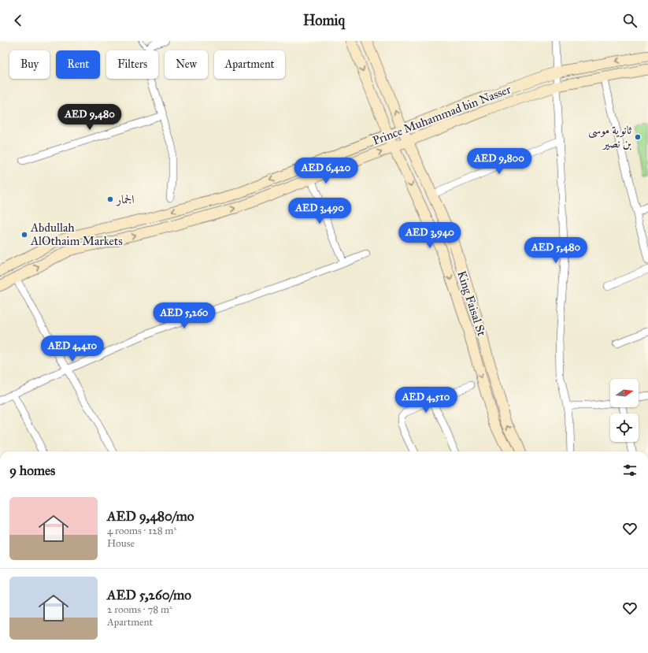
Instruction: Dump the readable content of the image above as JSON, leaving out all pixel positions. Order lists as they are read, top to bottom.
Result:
{
  "streets": {
    "main road": ["Prince Muhammad bin Nasser", "King Faisal St"]
  },
  "crossings": [
    ["Prince Muhammad bin Nasser", "King Faisal St"]
  ],
  "places": ["ثانوية موسى بن نصير", "الجمار", "Abdullah AlOthaim Markets"],
  "north": "right",
  "page": {
    "header": "Homiq",
    "chip": [
      "Buy",
      "Rent",
      "Filters",
      "New",
      "Apartment"
    ],
    "price": [
      "AED 9,480",
      "AED 9,800",
      "AED 6,420",
      "AED 3,490",
      "AED 3,940",
      "AED 5,480",
      "AED 5,260",
      "AED 4,410",
      "AED 4,510"
    ],
    "heading": "9 homes",
    "list": [
      {
        "name": "AED 9,480/mo",
        "note": "4 rooms · 128 m² · House"
      },
      {
        "name": "AED 5,260/mo",
        "note": "2 rooms · 78 m² · Apartment"
      }
    ]
  }
}
